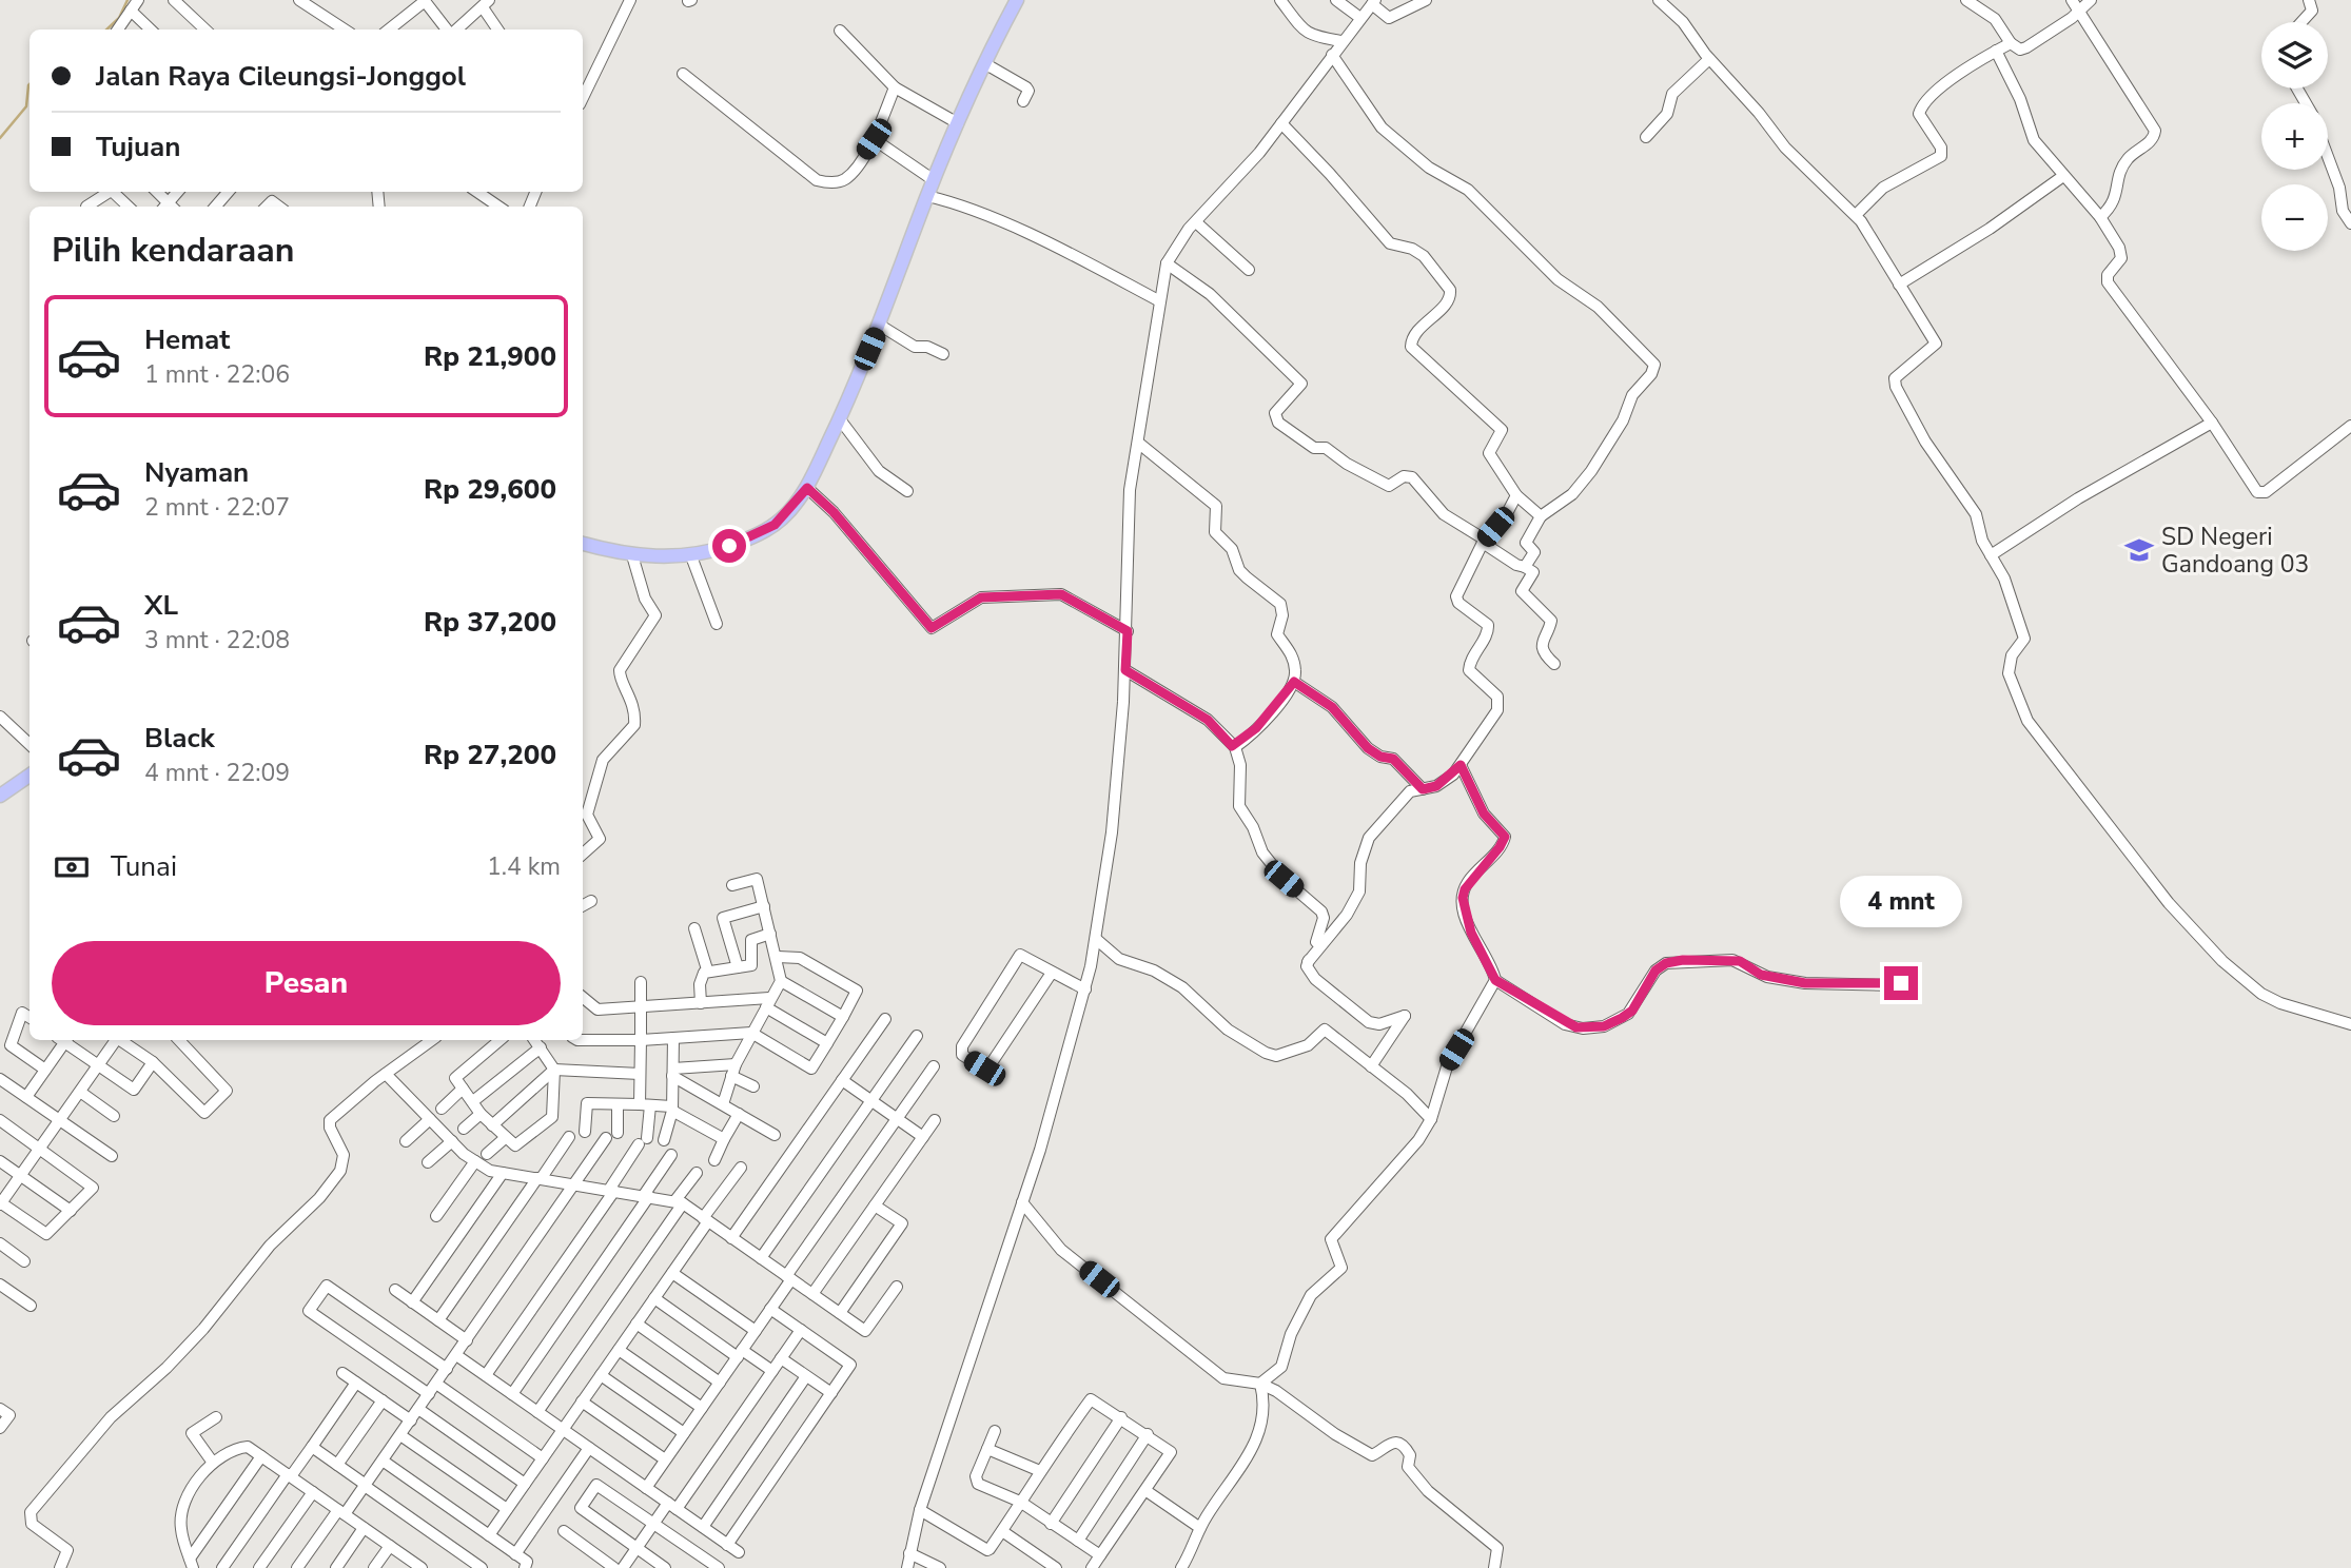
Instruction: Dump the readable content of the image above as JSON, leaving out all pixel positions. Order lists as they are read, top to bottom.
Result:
{
  "places": {
    "school or university": ["SD Negeri Gandoang 03"]
  },
  "page": {
    "map_buttons": ["+", "−"],
    "banner": ["Jalan Raya Cileungsi-Jonggol", "Tujuan"],
    "heading": "Pilih kendaraan",
    "list": [
      {
        "name": "Hemat",
        "note": "1 mnt · 22:06",
        "value": "Rp 21,900"
      },
      {
        "name": "Nyaman",
        "note": "2 mnt · 22:07",
        "value": "Rp 29,600"
      },
      {
        "name": "XL",
        "note": "3 mnt · 22:08",
        "value": "Rp 37,200"
      },
      {
        "name": "Black",
        "note": "4 mnt · 22:09",
        "value": "Rp 27,200"
      }
    ],
    "pay": ["Tunai", "1.4 km"],
    "bubble": "4 mnt",
    "buttons": "Pesan"
  }
}
